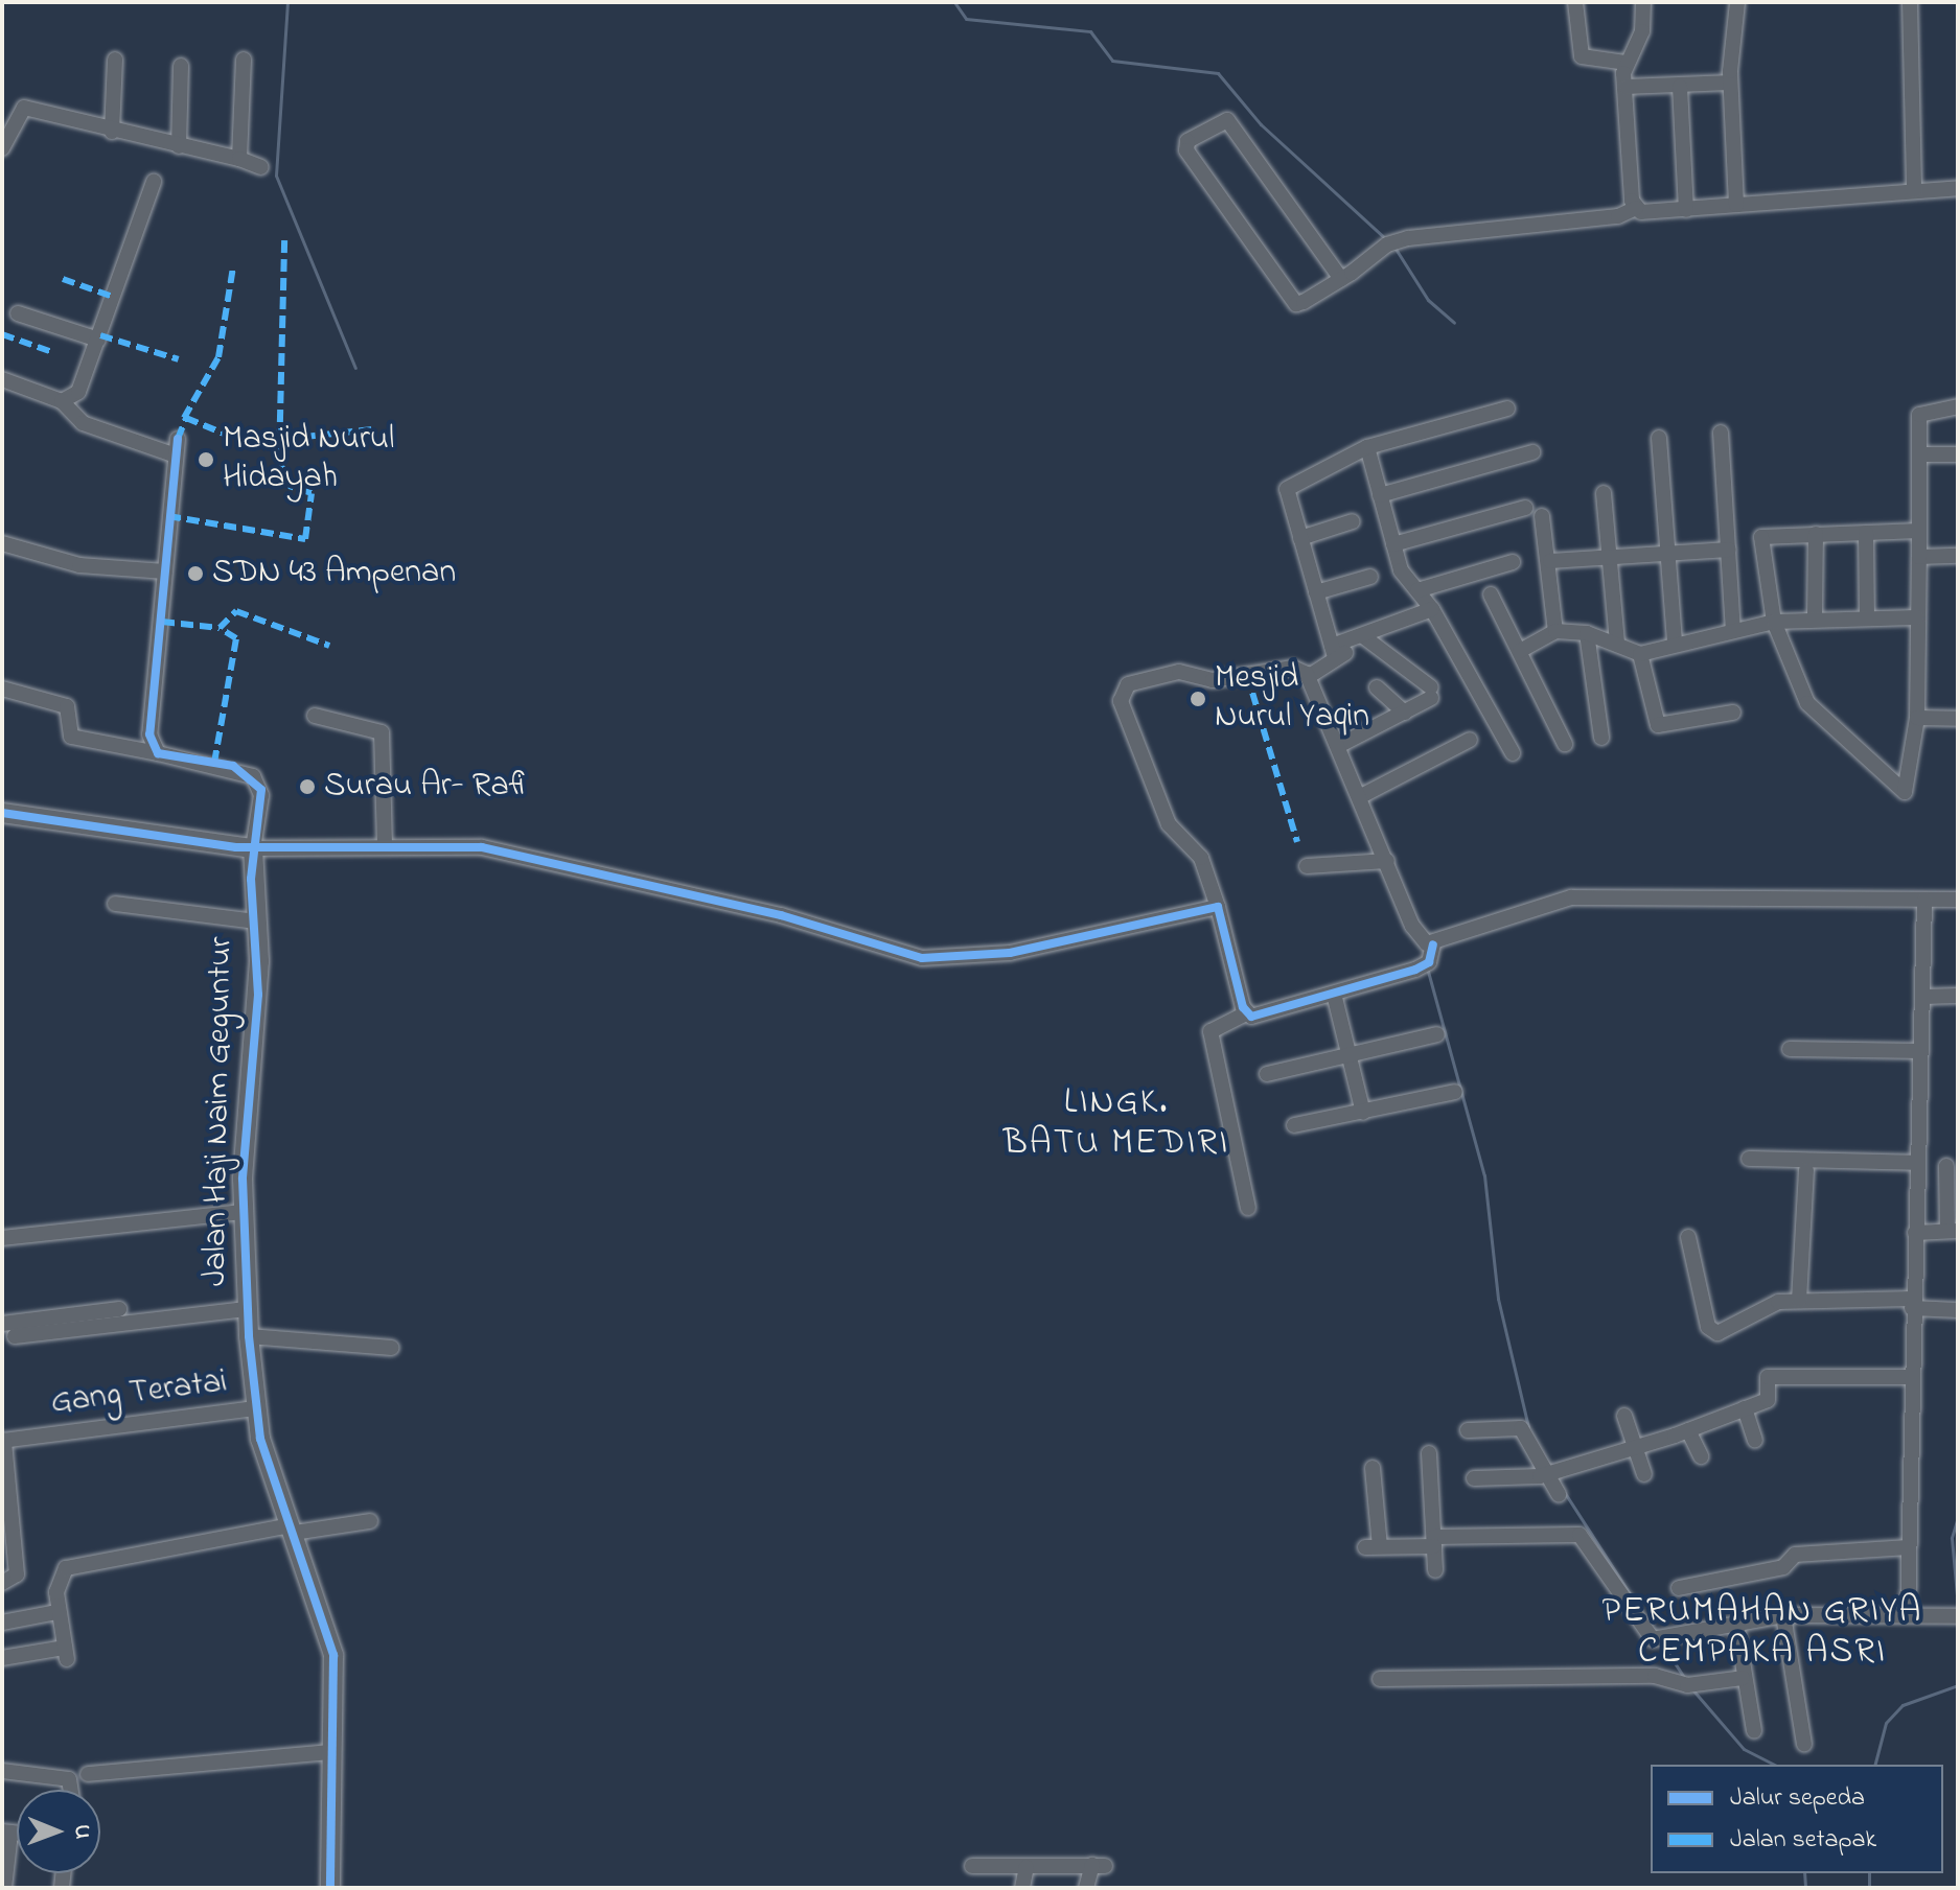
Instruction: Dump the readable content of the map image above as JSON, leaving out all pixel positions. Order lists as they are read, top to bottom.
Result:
{
  "streets": {
    "street": ["Jalan Haji Naim Geguntur", "Gang Teratai"]
  },
  "crossings": [
    ["Jalan Haji Naim Geguntur", "Gang Teratai"]
  ],
  "districts": ["LINGK. BATU MEDIRI", "PERUMAHAN GRIYA CEMPAKA ASRI"],
  "places": [
    "Masjid Nurul Hidayah",
    "SDN 43 Ampenan",
    "Mesjid Nurul Yaqin",
    "Surau Ar- Rafi"
  ],
  "legend": ["Jalur sepeda", "Jalan setapak"],
  "north": "right"
}
